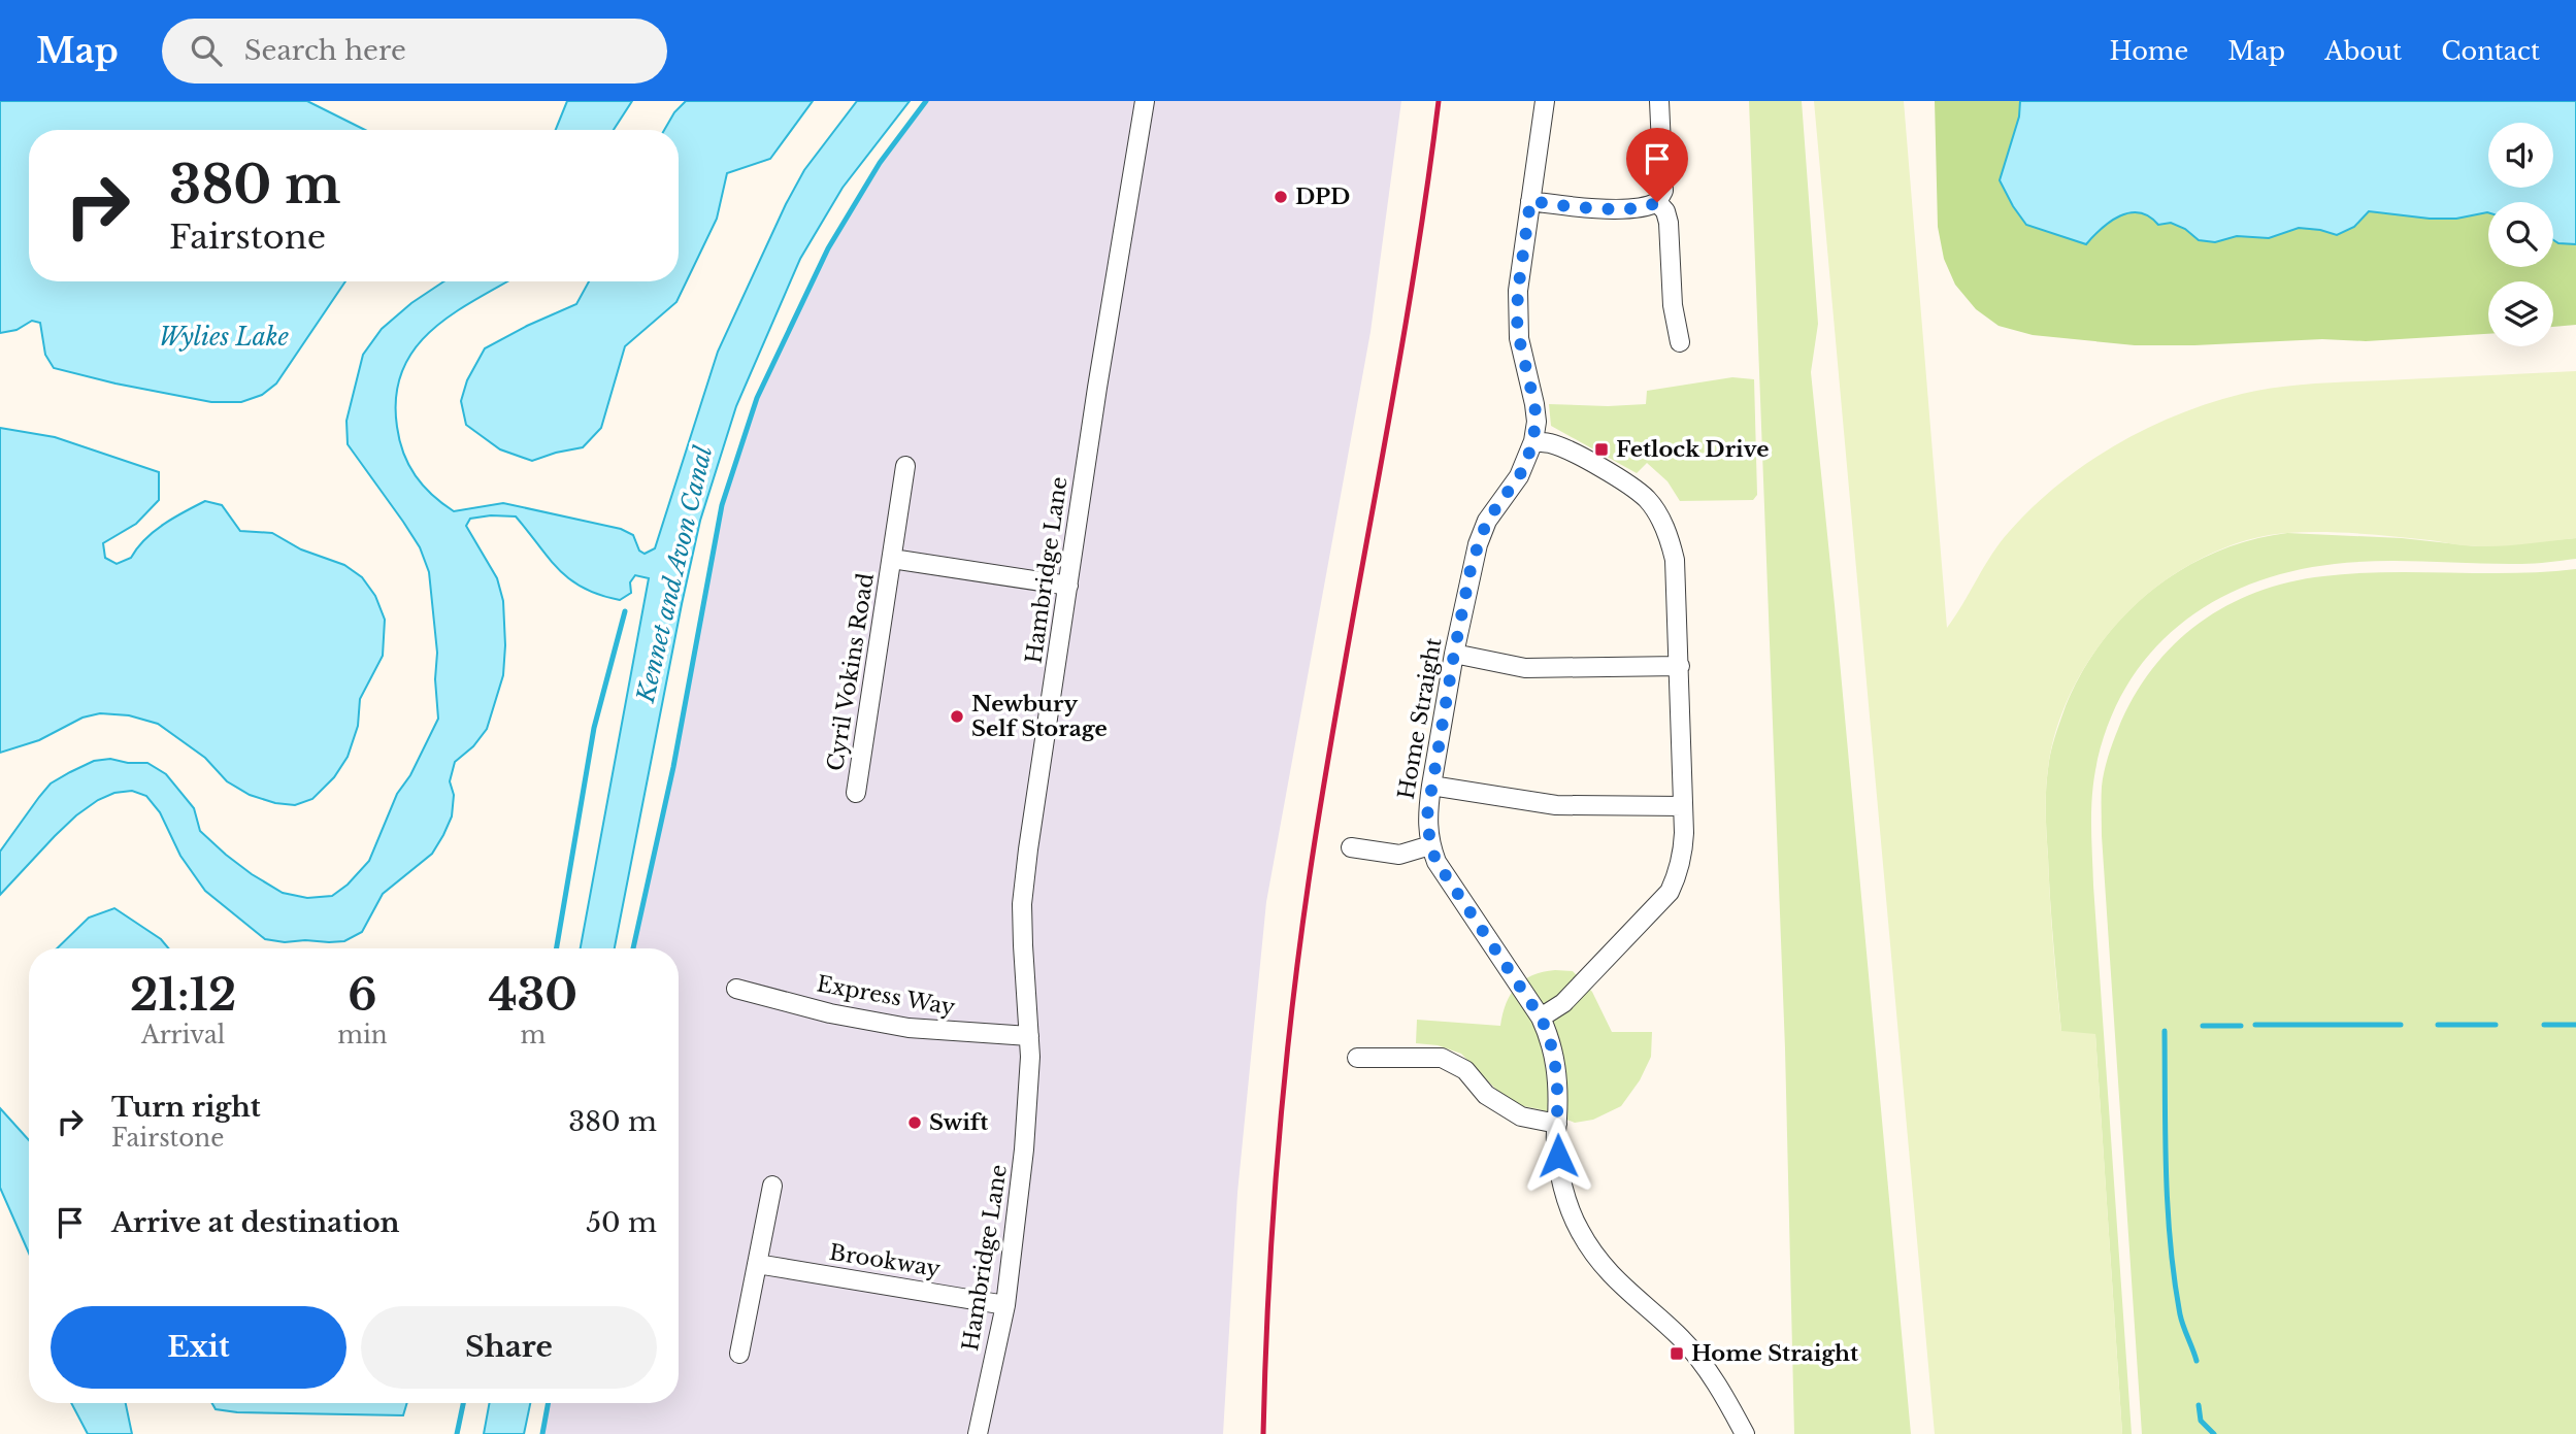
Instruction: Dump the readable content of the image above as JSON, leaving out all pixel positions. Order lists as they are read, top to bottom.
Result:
{
  "streets": {
    "street": [
      "Hambridge Lane",
      "Cyril Vokins Road",
      "Home Straight",
      "Express Way",
      "Brookway"
    ]
  },
  "crossings": [
    ["Hambridge Lane", "Cyril Vokins Road"],
    ["Hambridge Lane", "Express Way"],
    ["Hambridge Lane", "Brookway"]
  ],
  "water": ["Wylies Lake", "Kennet and Avon Canal"],
  "places": {
    "other": ["DPD", "Newbury Self Storage", "Swift"],
    "transit": ["Fetlock Drive", "Home Straight"]
  },
  "page": {
    "header": "Map",
    "search": "Search here",
    "nav": [
      "Home",
      "Map",
      "About",
      "Contact"
    ],
    "turn": ["380 m", "Fairstone"],
    "eta": [
      "21:12",
      "Arrival",
      "6",
      "min",
      "430",
      "m"
    ],
    "list": [
      {
        "name": "Turn right",
        "note": "Fairstone",
        "value": "380 m"
      },
      {
        "name": "Arrive at destination",
        "value": "50 m"
      }
    ],
    "buttons": ["Exit", "Share"]
  }
}
